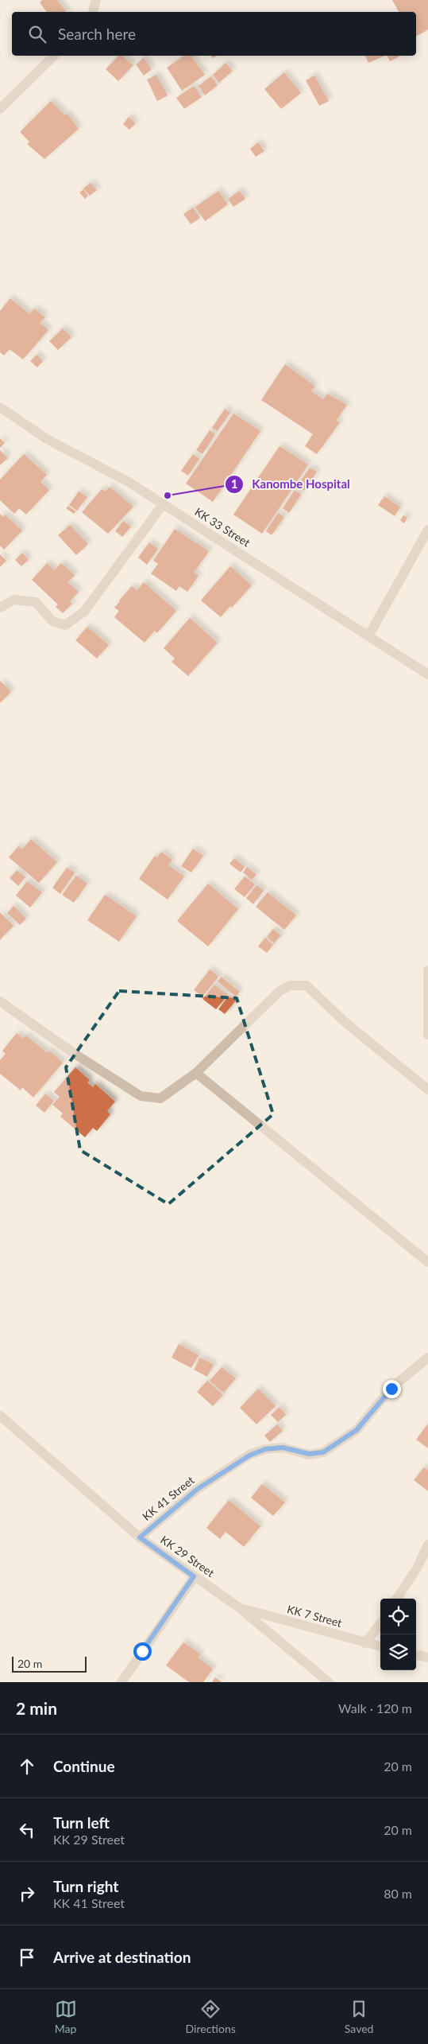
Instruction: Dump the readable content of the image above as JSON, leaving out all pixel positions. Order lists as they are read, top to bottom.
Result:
{
  "streets": {
    "street": [
      "KK 33 Street",
      "KK 41 Street",
      "KK 29 Street",
      "KK 7 Street"
    ]
  },
  "crossings": [
    ["KK 41 Street", "KK 29 Street"],
    ["KK 29 Street", "KK 7 Street"]
  ],
  "places": ["Kanombe Hospital"],
  "scale_bar": "20 m",
  "page": {
    "search": "Search here",
    "scale": "20 m",
    "heading": ["2 min", "Walk · 120 m"],
    "list": [
      ["Continue", "20 m"],
      ["Turn left", "KK 29 Street", "20 m"],
      ["Turn right", "KK 41 Street", "80 m"],
      "Arrive at destination"
    ],
    "nav": ["Map", "Directions", "Saved"]
  }
}
